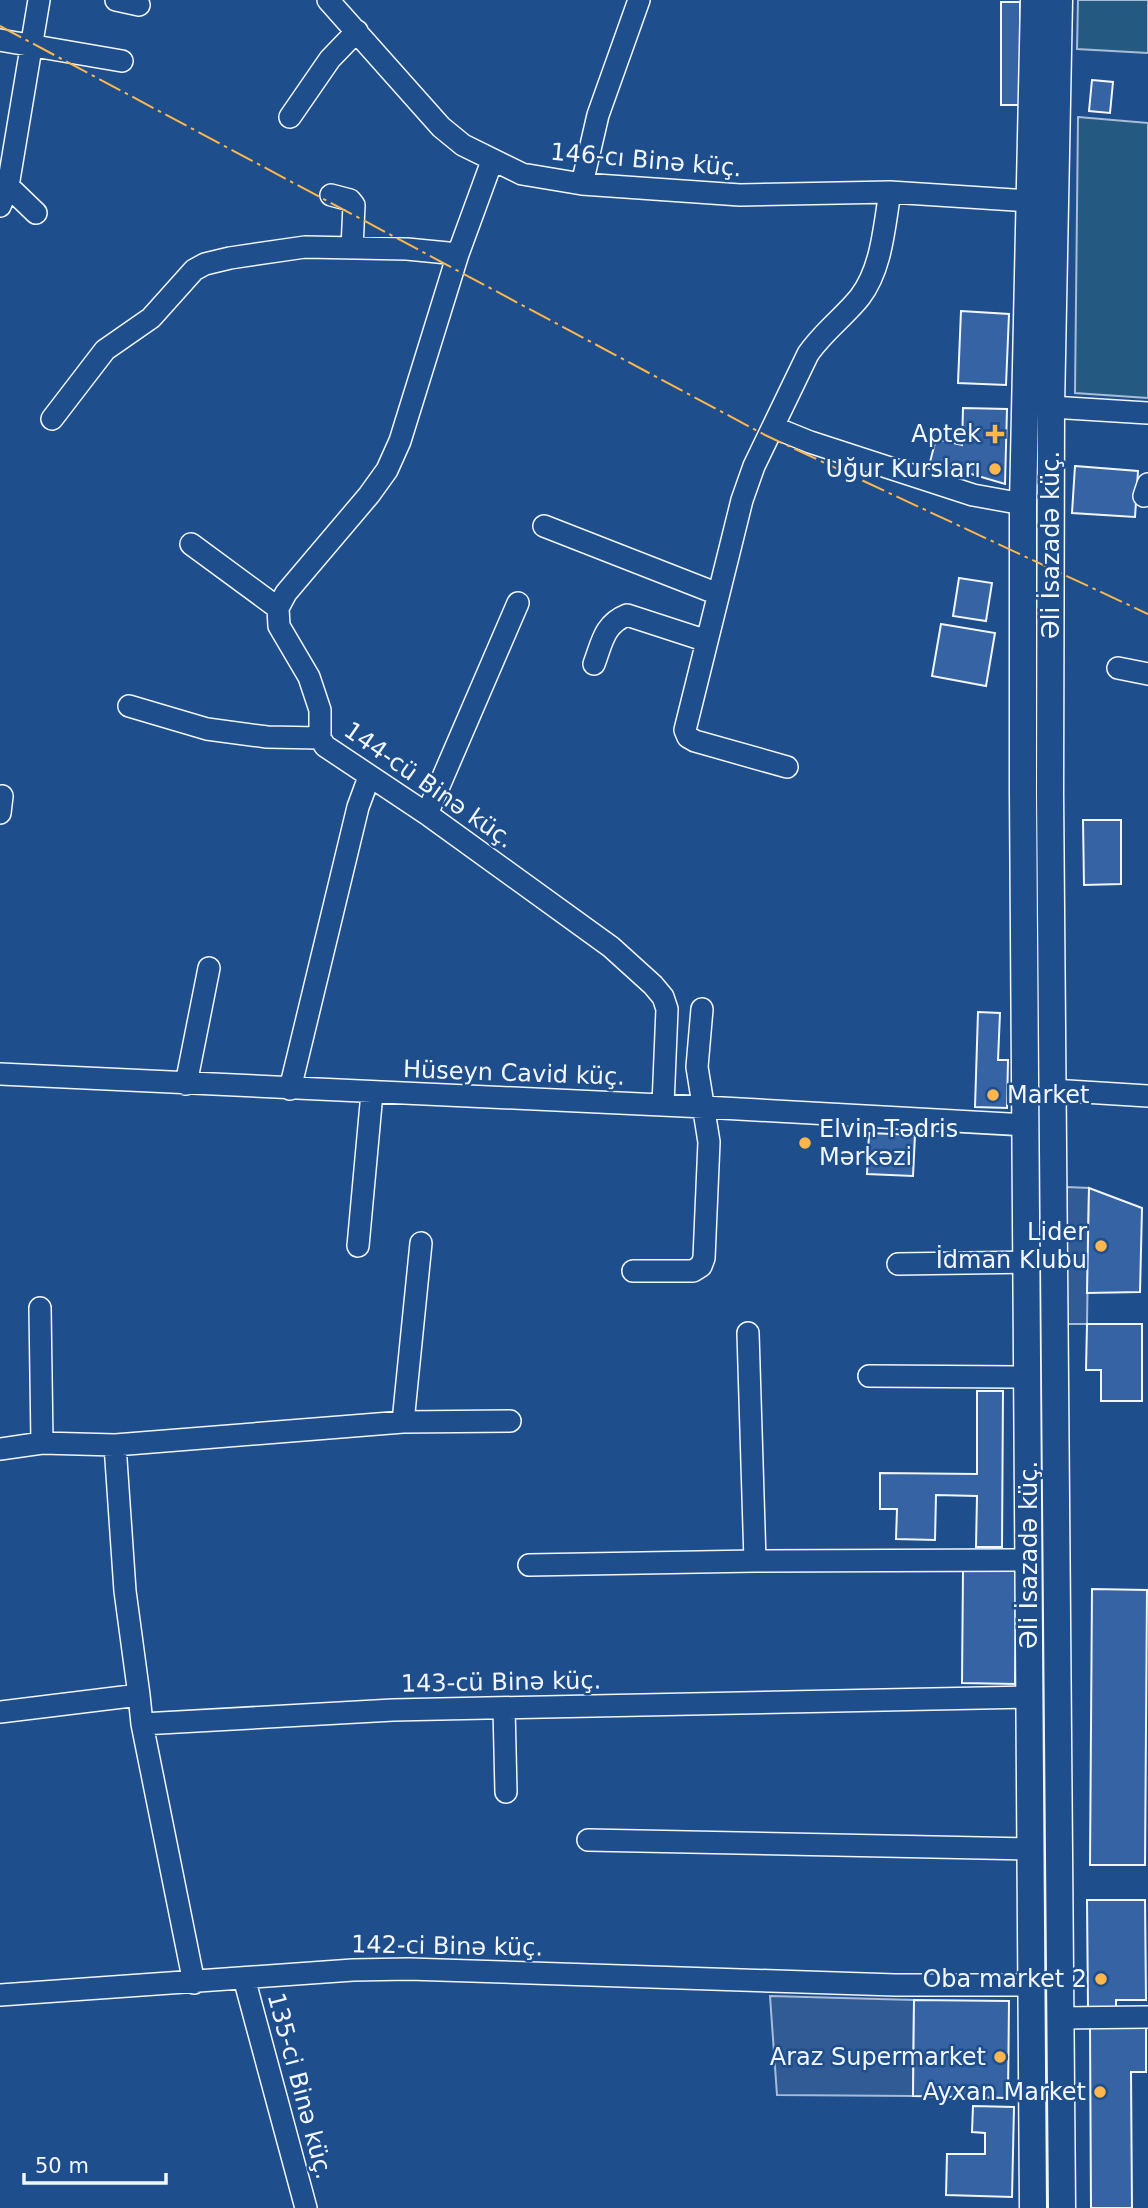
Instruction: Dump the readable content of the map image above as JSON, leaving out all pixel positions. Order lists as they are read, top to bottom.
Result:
{
  "streets": {
    "main road": ["Əli İsazadə küç."],
    "street": [
      "146-cı Binə küç.",
      "144-cü Binə küç.",
      "Hüseyn Cavid küç.",
      "143-cü Binə küç.",
      "142-ci Binə küç.",
      "135-ci Binə küç."
    ]
  },
  "crossings": [
    ["146-cı Binə küç.", "Əli İsazadə küç."],
    ["Əli İsazadə küç.", "Hüseyn Cavid küç."],
    ["Əli İsazadə küç.", "143-cü Binə küç."],
    ["Əli İsazadə küç.", "142-ci Binə küç."],
    ["144-cü Binə küç.", "Hüseyn Cavid küç."],
    ["142-ci Binə küç.", "135-ci Binə küç."]
  ],
  "places": {
    "health": ["Aptek"],
    "other": [
      "Uğur Kursları",
      "Market",
      "Elvin Tədris Mərkəzi",
      "Lider İdman Klubu",
      "Oba market 2",
      "Araz Supermarket",
      "Ayxan Market"
    ]
  },
  "scale_bar": "50 m"
}
